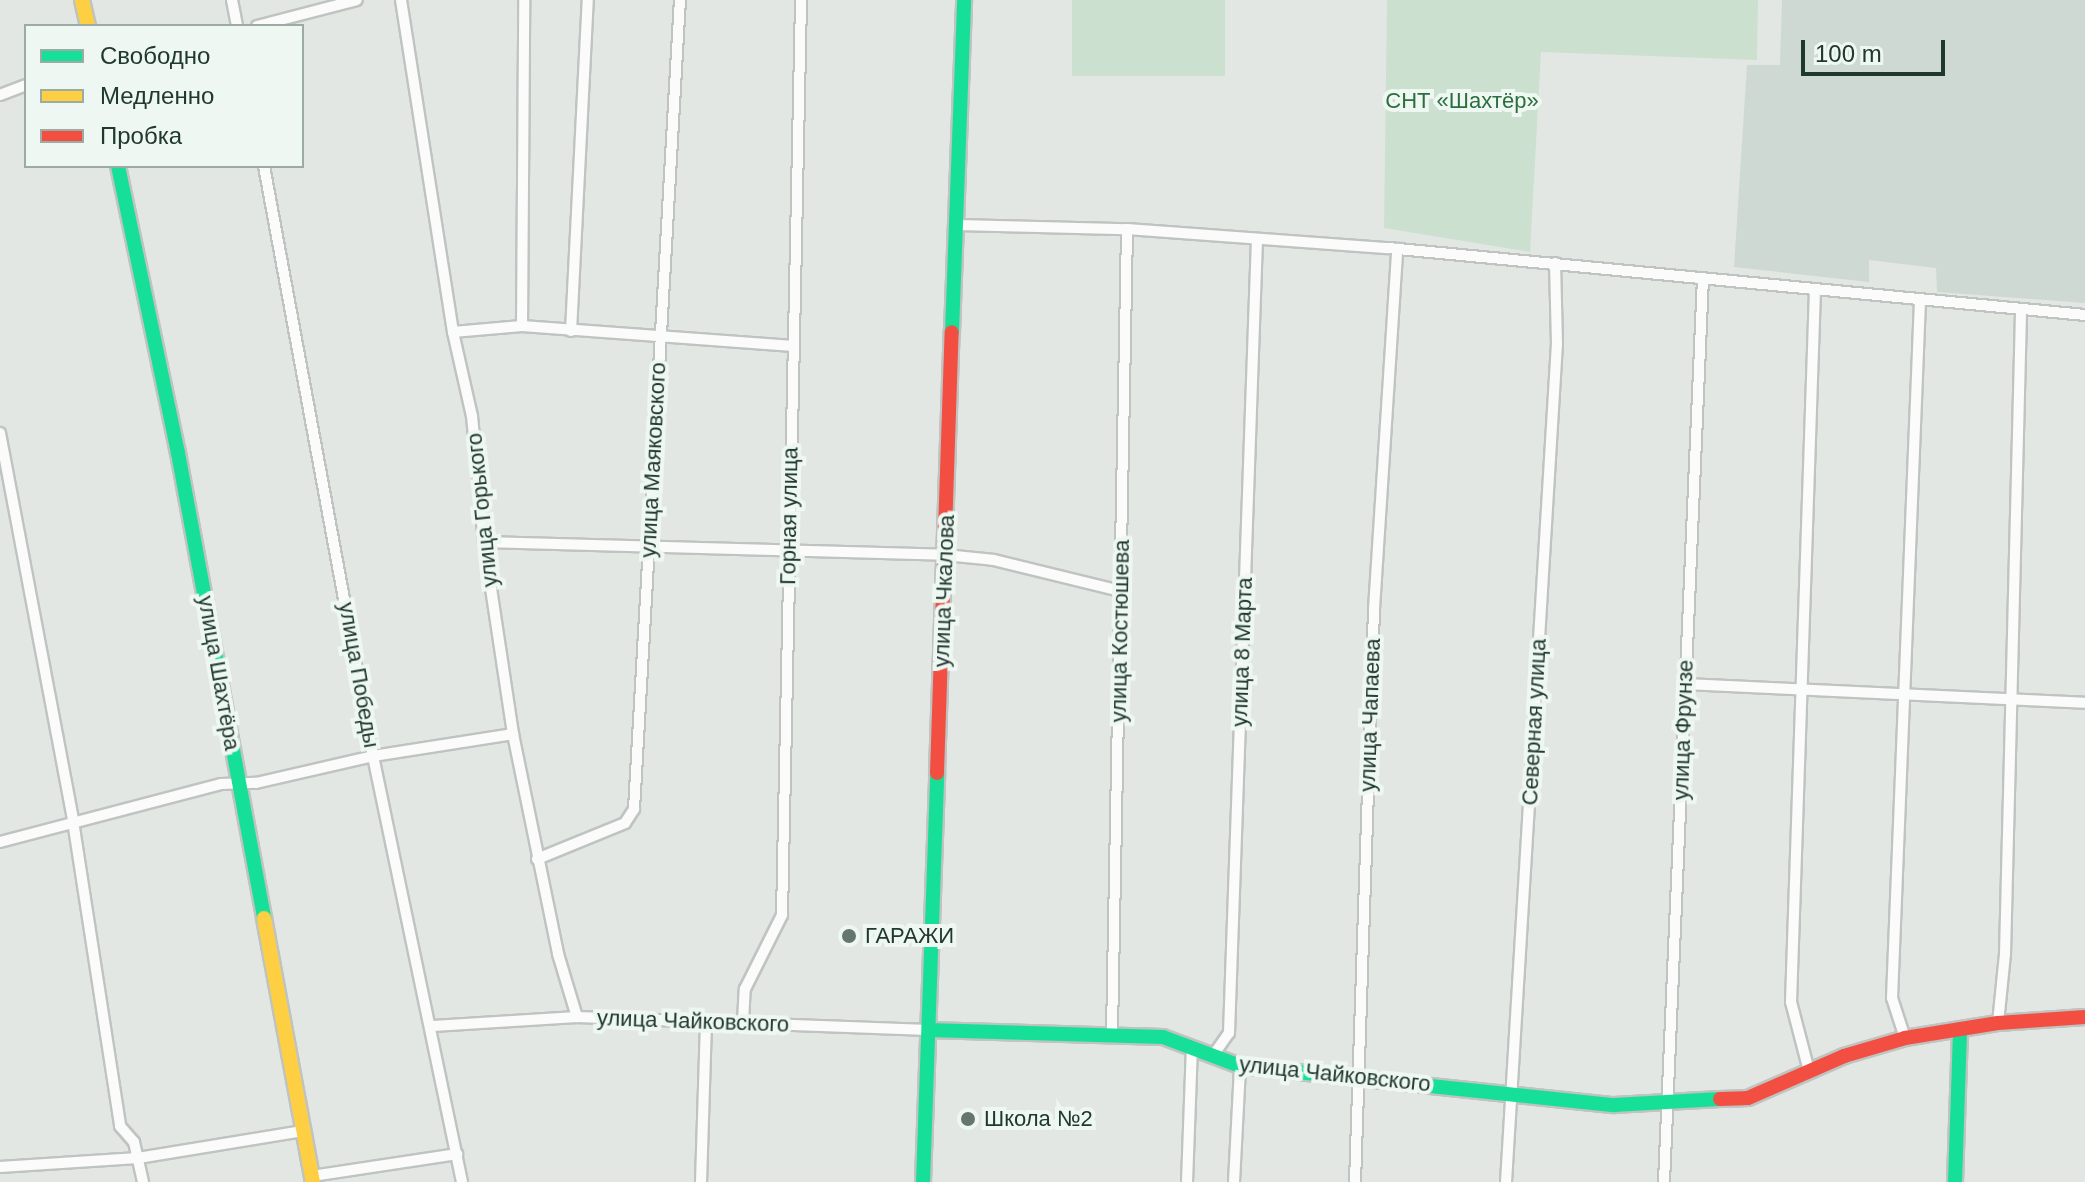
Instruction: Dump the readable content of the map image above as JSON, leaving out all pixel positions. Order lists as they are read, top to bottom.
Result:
{
  "streets": {
    "street": [
      "улица Маяковского",
      "улица Горького",
      "Горная улица",
      "улица Чкалова",
      "улица Костюшева",
      "улица 8 Марта",
      "улица Шахтёра",
      "улица Победы",
      "улица Чапаева",
      "Северная улица",
      "улица Фрунзе",
      "улица Чайковского"
    ]
  },
  "crossings": [
    ["улица Маяковского", "улица Горького"],
    ["улица Горького", "улица Чайковского"],
    ["Горная улица", "улица Чайковского"],
    ["улица Чкалова", "улица Чайковского"],
    ["улица Костюшева", "улица Чайковского"],
    ["улица 8 Марта", "улица Чайковского"],
    ["улица Победы", "улица Чайковского"],
    ["улица Чапаева", "улица Чайковского"],
    ["Северная улица", "улица Чайковского"],
    ["улица Фрунзе", "улица Чайковского"]
  ],
  "parks": ["СНТ «Шахтёр»"],
  "places": ["ГАРАЖИ", "Школа №2"],
  "legend": ["Свободно", "Медленно", "Пробка"],
  "scale_bar": "100 m"
}
